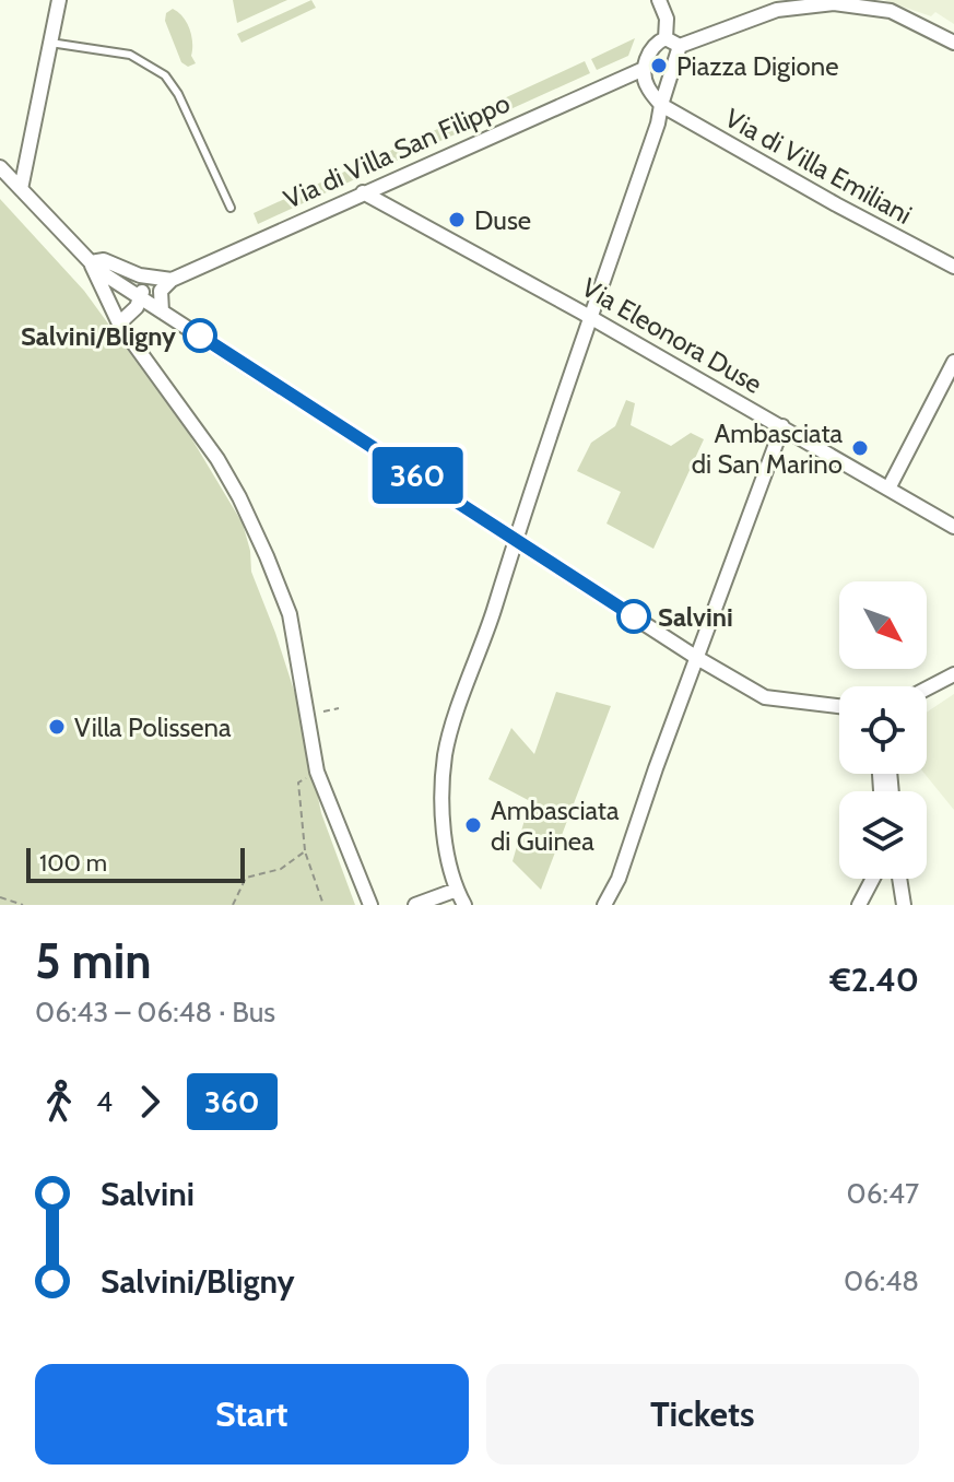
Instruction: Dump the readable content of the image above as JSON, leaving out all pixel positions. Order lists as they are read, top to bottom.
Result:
{
  "streets": {
    "street": ["Via di Villa San Filippo", "Via di Villa Emiliani", "Via Eleonora Duse"]
  },
  "crossings": [
    ["Via di Villa San Filippo", "Via Eleonora Duse"]
  ],
  "places": [
    "Piazza Digione",
    "Duse",
    "Salvini/Bligny",
    "Ambasciata di San Marino",
    "Salvini",
    "Villa Polissena",
    "Ambasciata di Guinea"
  ],
  "lines": ["bus line 360"],
  "scale_bar": "100 m",
  "north": "bottom right",
  "page": {
    "on_map": "360",
    "scale": "100 m",
    "heading": ["5 min", "06:43 – 06:48 · Bus", "€2.40"],
    "legs": ["4", "360"],
    "list": [
      {
        "name": "Salvini",
        "value": "06:47"
      },
      {
        "name": "Salvini/Bligny",
        "value": "06:48"
      }
    ],
    "buttons": ["Start", "Tickets"]
  }
}
